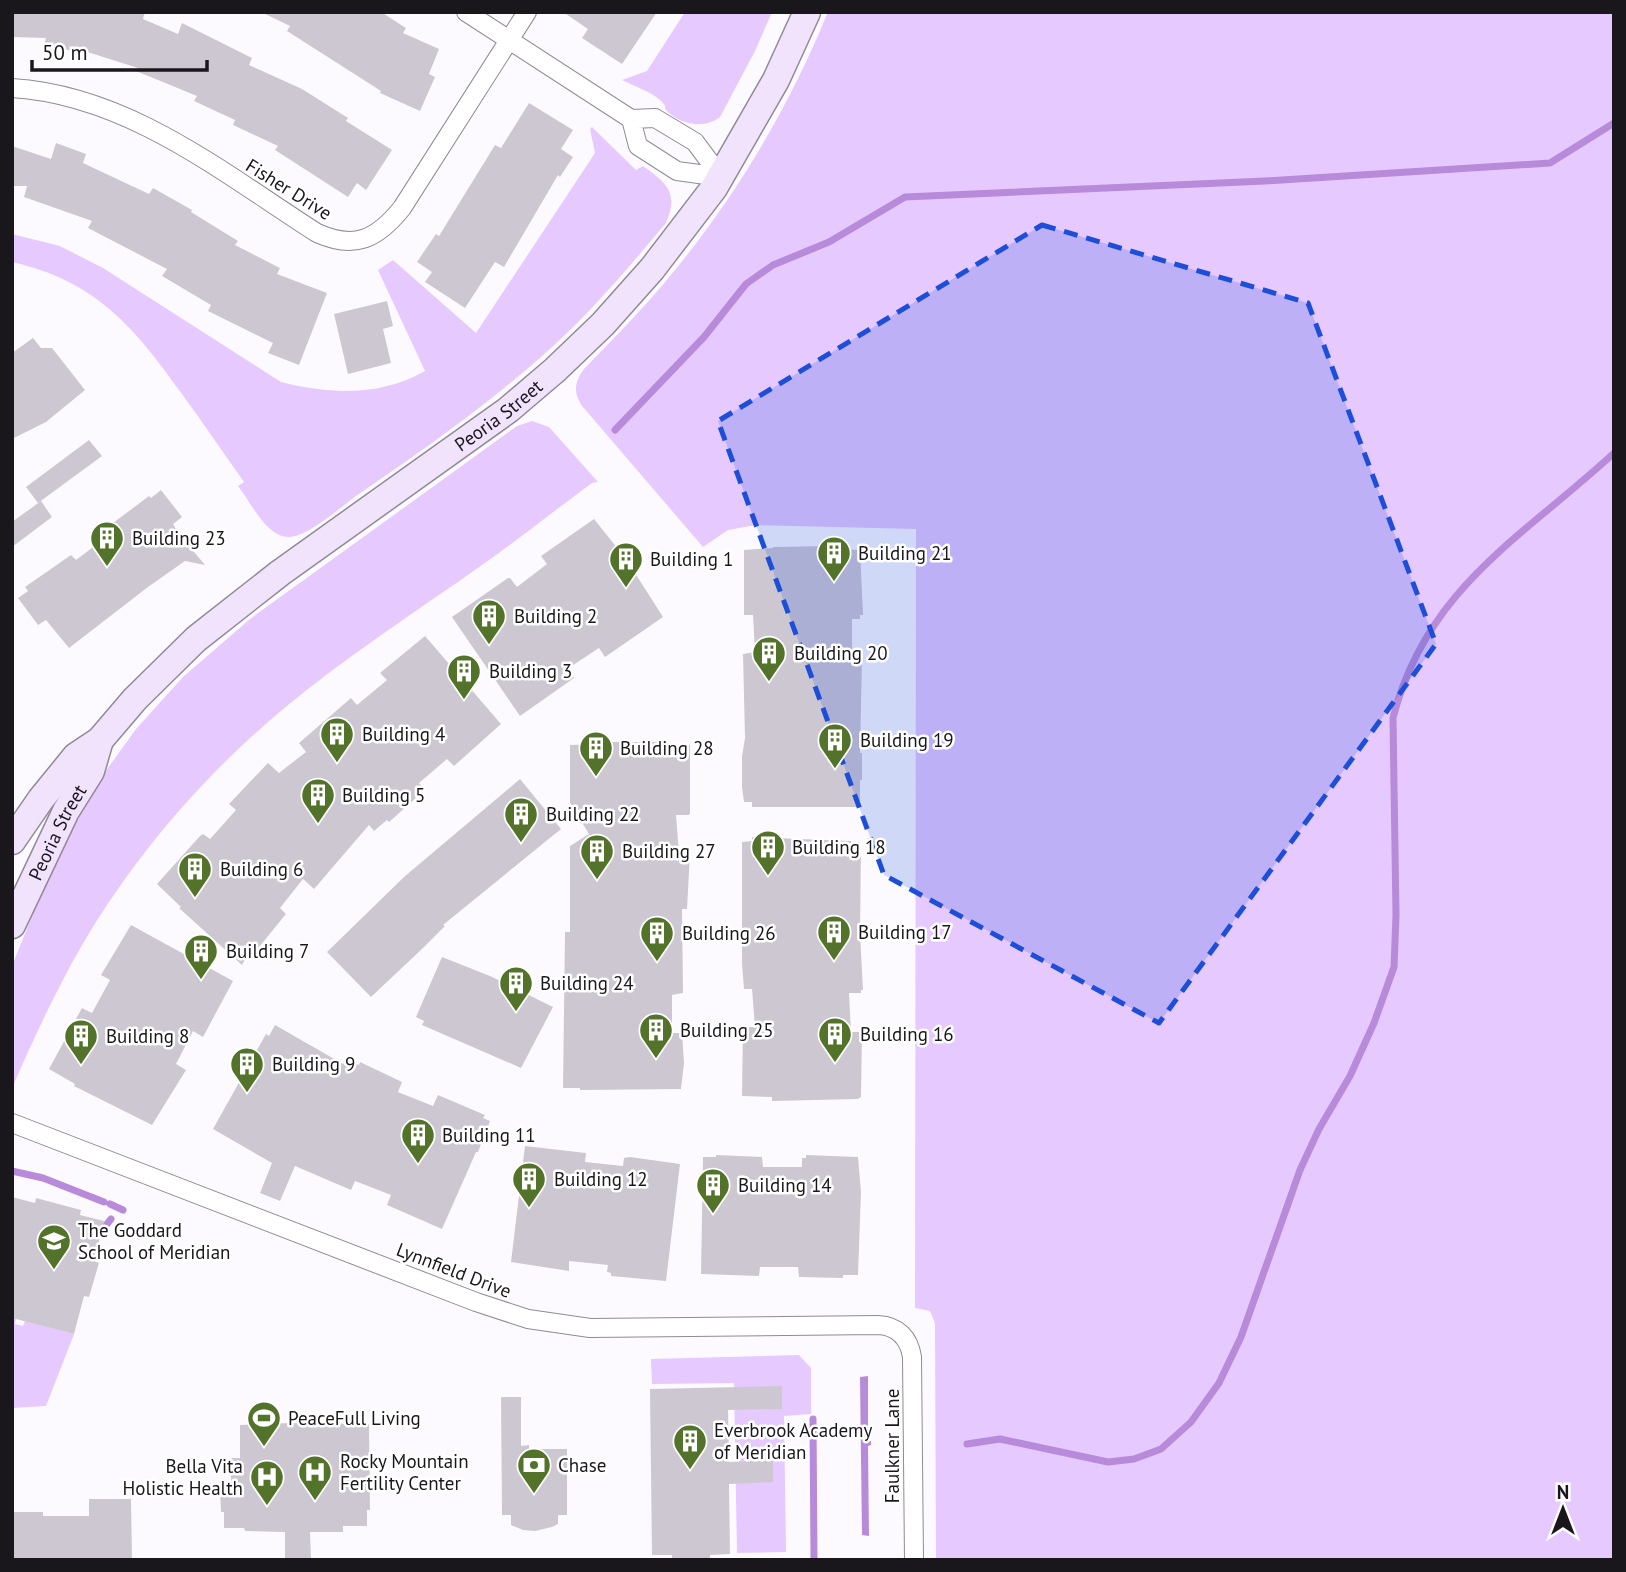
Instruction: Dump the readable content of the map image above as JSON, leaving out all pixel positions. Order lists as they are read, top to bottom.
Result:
{
  "streets": {
    "main road": ["Peoria Street"],
    "street": ["Fisher Drive", "Lynnfield Drive", "Faulkner Lane"]
  },
  "crossings": [
    ["Lynnfield Drive", "Faulkner Lane"]
  ],
  "places": {
    "building": [
      "Building 23",
      "Building 21",
      "Building 1",
      "Building 2",
      "Building 20",
      "Building 3",
      "Building 4",
      "Building 19",
      "Building 28",
      "Building 5",
      "Building 22",
      "Building 18",
      "Building 27",
      "Building 6",
      "Building 17",
      "Building 26",
      "Building 7",
      "Building 24",
      "Building 25",
      "Building 16",
      "Building 8",
      "Building 9",
      "Building 11",
      "Building 12",
      "Building 14",
      "Everbrook Academy of Meridian"
    ],
    "school or university": ["The Goddard School of Meridian"],
    "sports": ["PeaceFull Living"],
    "bank": ["Chase"],
    "hospital": ["Rocky Mountain Fertility Center", "Bella Vita Holistic Health"]
  },
  "scale_bar": "50 m",
  "north": "top"
}
